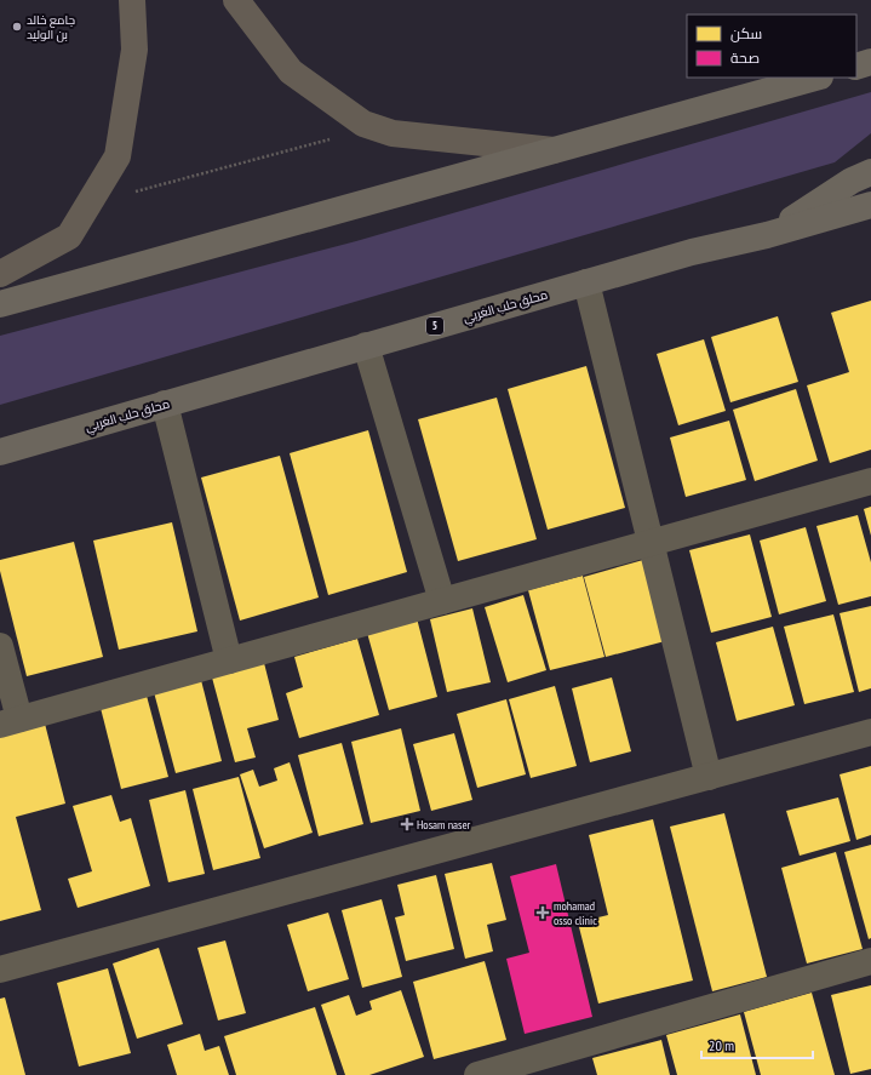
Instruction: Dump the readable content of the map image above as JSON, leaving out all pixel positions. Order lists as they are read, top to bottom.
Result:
{
  "streets": {
    "highway": ["محلق حلب الغربي", "5"]
  },
  "places": {
    "other": ["جامع خالد بن الوليد"],
    "health": ["Hosam naser", "mohamad osso clinic"]
  },
  "legend": ["سكن", "صحة"],
  "scale_bar": "20 m"
}
